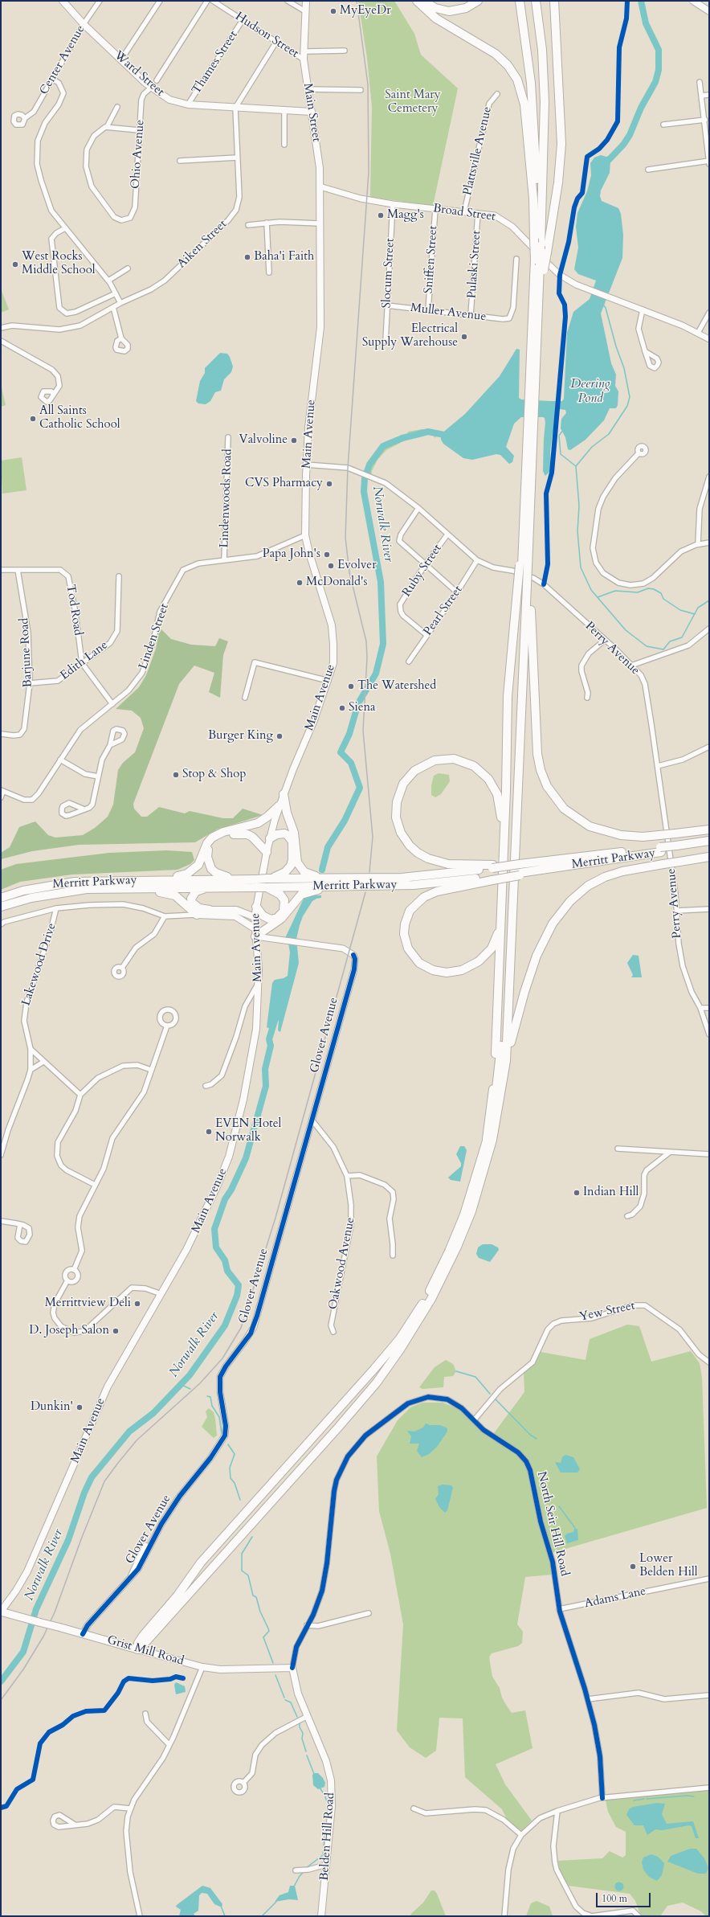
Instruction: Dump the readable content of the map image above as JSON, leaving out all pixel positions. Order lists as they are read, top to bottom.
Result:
{
  "streets": {
    "highway": ["Merritt Parkway", "Grist Mill Road"],
    "main road": [
      "Ward Street",
      "Main Street",
      "Main Avenue",
      "Belden Hill Road"
    ],
    "street": [
      "Hudson Street",
      "Center Avenue",
      "Thames Street",
      "Plattsville Avenue",
      "Ohio Avenue",
      "Broad Street",
      "Aiken Street",
      "Sniffen Street",
      "Pulaski Street",
      "Slocum Street",
      "Muller Avenue",
      "Lindenwoods Road",
      "Ruby Street",
      "Tod Road",
      "Pearl Street",
      "Linden Street",
      "Perry Avenue",
      "Barjune Road",
      "Edith Lane",
      "Lakewood Drive",
      "Glover Avenue",
      "Oakwood Avenue",
      "Yew Street",
      "North Seir Hill Road",
      "Adams Lane"
    ]
  },
  "crossings": [
    ["Hudson Street", "Thames Street"],
    ["Hudson Street", "Main Street"],
    ["Center Avenue", "Ward Street"],
    ["Thames Street", "Ward Street"],
    ["Ward Street", "Main Street"],
    ["Ward Street", "Ohio Avenue"],
    ["Ward Street", "Aiken Street"],
    ["Main Street", "Broad Street"],
    ["Main Street", "Main Avenue"],
    ["Plattsville Avenue", "Broad Street"],
    ["Broad Street", "Sniffen Street"],
    ["Broad Street", "Pulaski Street"],
    ["Broad Street", "Slocum Street"],
    ["Sniffen Street", "Muller Avenue"],
    ["Pulaski Street", "Muller Avenue"],
    ["Slocum Street", "Muller Avenue"],
    ["Main Avenue", "Linden Street"],
    ["Main Avenue", "Perry Avenue"],
    ["Main Avenue", "Glover Avenue"],
    ["Main Avenue", "Grist Mill Road"],
    ["Lindenwoods Road", "Linden Street"],
    ["Ruby Street", "Pearl Street"],
    ["Ruby Street", "Perry Avenue"],
    ["Tod Road", "Linden Street"],
    ["Tod Road", "Barjune Road"],
    ["Tod Road", "Edith Lane"],
    ["Pearl Street", "Perry Avenue"],
    ["Barjune Road", "Edith Lane"],
    ["Glover Avenue", "Oakwood Avenue"],
    ["Glover Avenue", "Grist Mill Road"],
    ["Yew Street", "North Seir Hill Road"],
    ["North Seir Hill Road", "Adams Lane"],
    ["North Seir Hill Road", "Grist Mill Road"],
    ["North Seir Hill Road", "Belden Hill Road"],
    ["Grist Mill Road", "Belden Hill Road"]
  ],
  "water": ["Deering Pond", "Norwalk River"],
  "parks": ["Saint Mary Cemetery"],
  "places": [
    "MyEyeDr",
    "Magg's",
    "Baha'i Faith",
    "West Rocks Middle School",
    "Electrical Supply Warehouse",
    "All Saints Catholic School",
    "Valvoline",
    "CVS Pharmacy",
    "Papa John's",
    "Evolver",
    "McDonald's",
    "The Watershed",
    "Siena",
    "Burger King",
    "Stop & Shop",
    "EVEN Hotel Norwalk",
    "Indian Hill",
    "Merrittview Deli",
    "D. Joseph Salon",
    "Dunkin'",
    "Lower Belden Hill"
  ],
  "scale_bar": "100 m"
}
